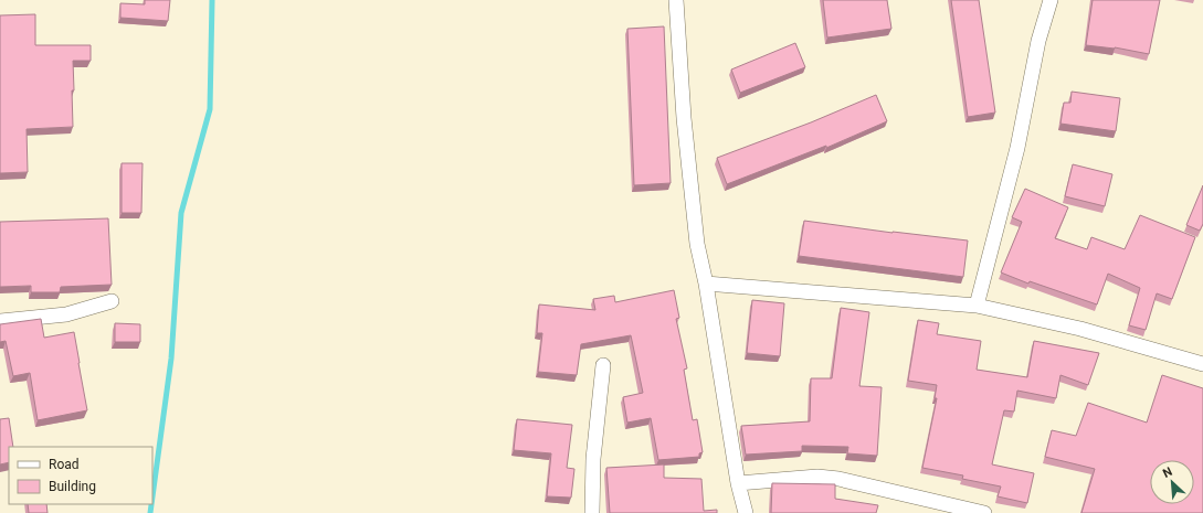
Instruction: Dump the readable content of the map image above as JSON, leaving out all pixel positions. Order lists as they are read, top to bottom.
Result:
{
  "legend": ["Road", "Building"],
  "north": "top left"
}
